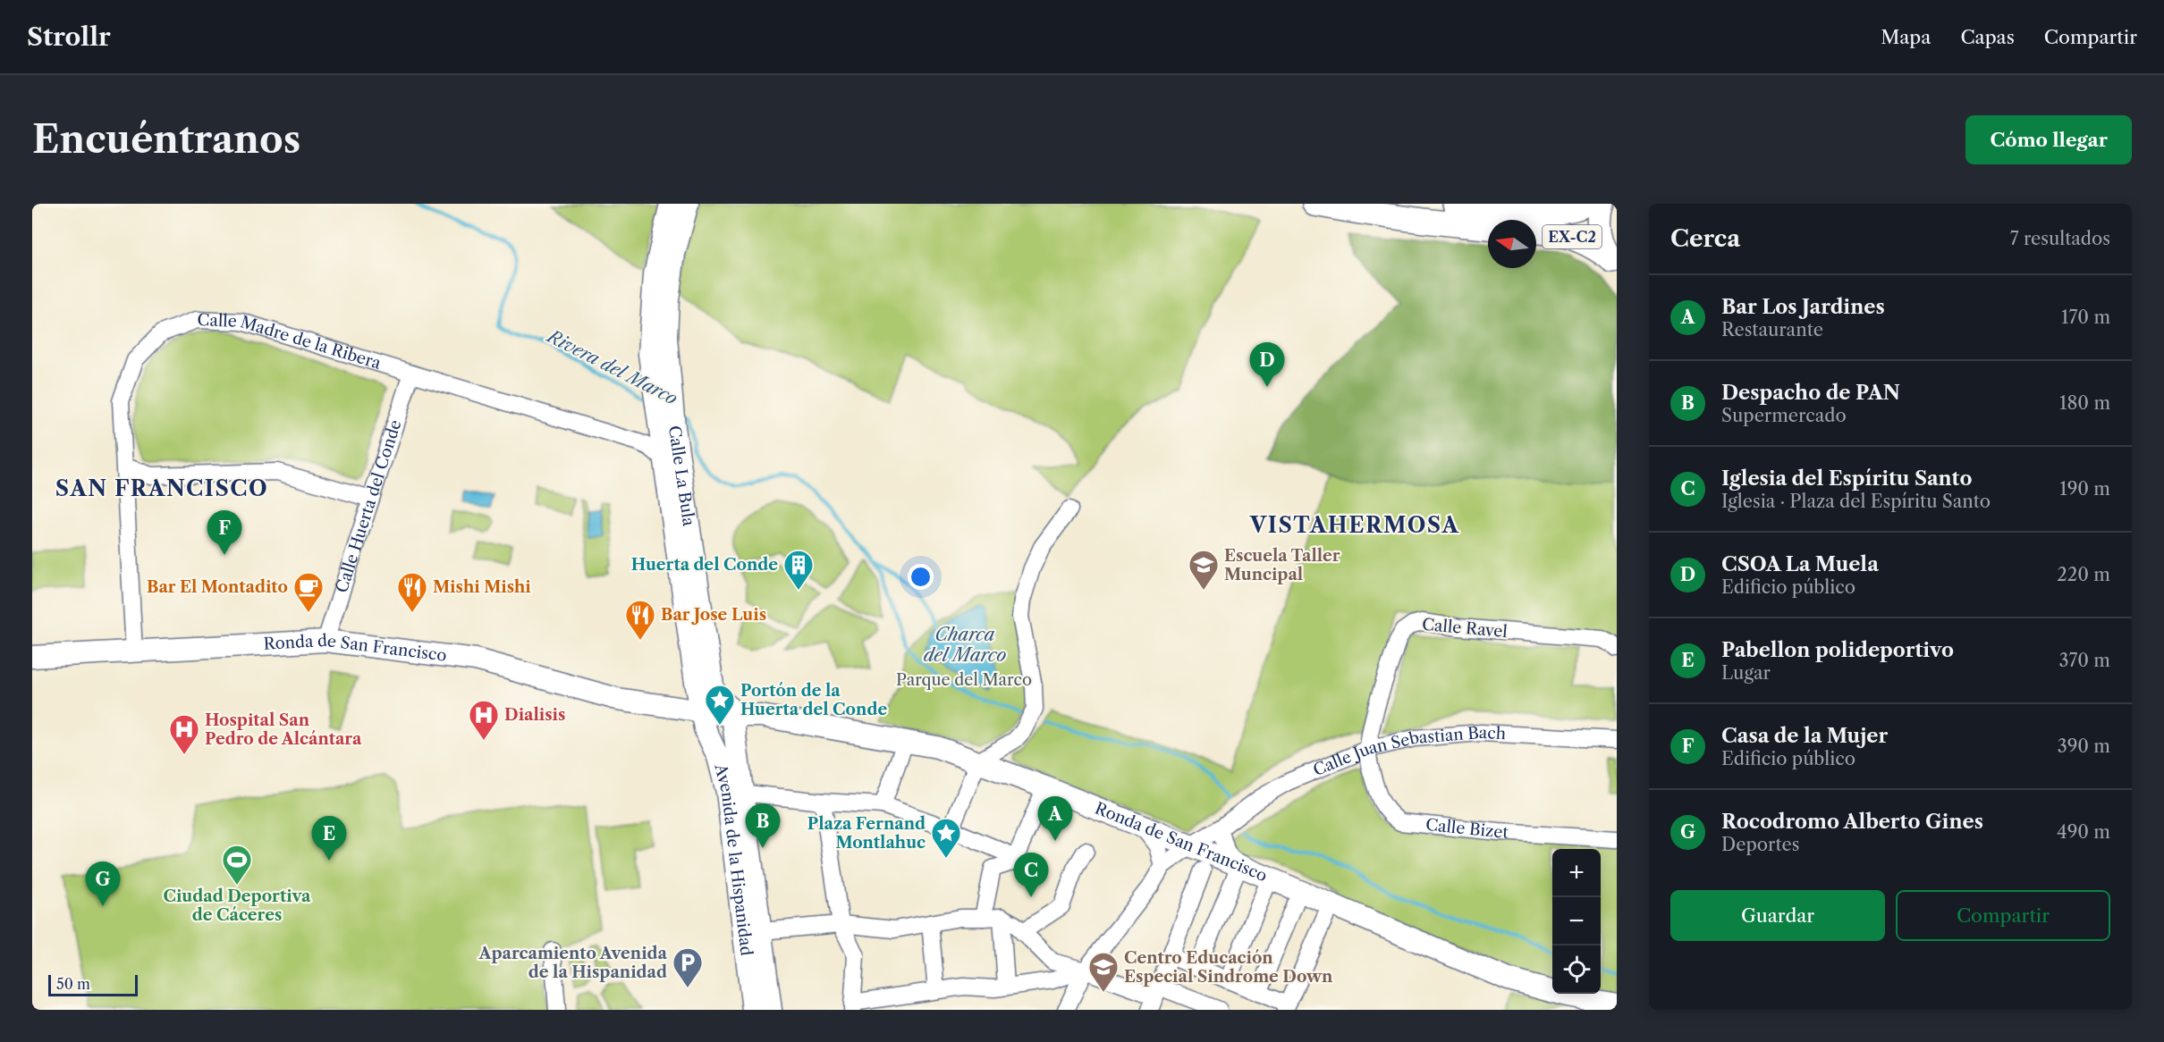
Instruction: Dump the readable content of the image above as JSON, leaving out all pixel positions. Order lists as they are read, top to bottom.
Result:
{
  "streets": {
    "highway": ["EX-C2"],
    "main road": ["Calle La Bula", "Ronda de San Francisco", "Avenida de la Hispanidad"],
    "street": [
      "Calle Madre de la Ribera",
      "Calle Huerta del Conde",
      "Calle Ravel",
      "Calle Juan Sebastian Bach",
      "Calle Bizet"
    ]
  },
  "crossings": [
    ["Calle Madre de la Ribera", "Calle La Bula"],
    ["Calle Madre de la Ribera", "Calle Huerta del Conde"],
    ["Calle Madre de la Ribera", "Ronda de San Francisco"],
    ["Calle La Bula", "Ronda de San Francisco"],
    ["Calle La Bula", "Avenida de la Hispanidad"],
    ["Calle Huerta del Conde", "Ronda de San Francisco"],
    ["Calle Ravel", "Calle Juan Sebastian Bach"],
    ["Calle Ravel", "Calle Bizet"],
    ["Ronda de San Francisco", "Calle Juan Sebastian Bach"],
    ["Ronda de San Francisco", "Avenida de la Hispanidad"],
    ["Calle Juan Sebastian Bach", "Calle Bizet"]
  ],
  "districts": ["SAN FRANCISCO", "VISTAHERMOSA"],
  "water": ["Rivera del Marco", "Charca del Marco"],
  "parks": ["Parque del Marco"],
  "places": {
    "building": ["Huerta del Conde"],
    "school or university": ["Escuela Taller Muncipal", "Centro Educación Especial Sindrome Down"],
    "cafe": ["Bar El Montadito"],
    "restaurant": ["Mishi Mishi", "Bar Jose Luis"],
    "place": ["Portón de la Huerta del Conde", "Plaza Fernand Montlahuc"],
    "hospital": ["Dialisis", "Hospital San Pedro de Alcántara"],
    "sports": ["Ciudad Deportiva de Cáceres"],
    "parking": ["Aparcamiento Avenida de la Hispanidad"]
  },
  "scale_bar": "50 m",
  "north": "left",
  "page": {
    "header": "Strollr",
    "nav": ["Mapa", "Capas", "Compartir"],
    "buttons": [
      "Cómo llegar",
      ["Guardar", "Compartir"]
    ],
    "title": "Encuéntranos",
    "heading": ["Cerca", "7 resultados"],
    "list": [
      {
        "mark": "A",
        "name": "Bar Los Jardines",
        "note": "Restaurante",
        "value": "170 m"
      },
      {
        "mark": "B",
        "name": "Despacho de PAN",
        "note": "Supermercado",
        "value": "180 m"
      },
      {
        "mark": "C",
        "name": "Iglesia del Espíritu Santo",
        "note": "Iglesia · Plaza del Espíritu Santo",
        "value": "190 m"
      },
      {
        "mark": "D",
        "name": "CSOA La Muela",
        "note": "Edificio público",
        "value": "220 m"
      },
      {
        "mark": "E",
        "name": "Pabellon polideportivo",
        "note": "Lugar",
        "value": "370 m"
      },
      {
        "mark": "F",
        "name": "Casa de la Mujer",
        "note": "Edificio público",
        "value": "390 m"
      },
      {
        "mark": "G",
        "name": "Rocodromo Alberto Gines",
        "note": "Deportes",
        "value": "490 m"
      }
    ],
    "pins": [
      "D",
      "F",
      "A",
      "B",
      "E",
      "C",
      "G"
    ],
    "map_buttons": ["+", "−"],
    "scale": "50 m"
  }
}
